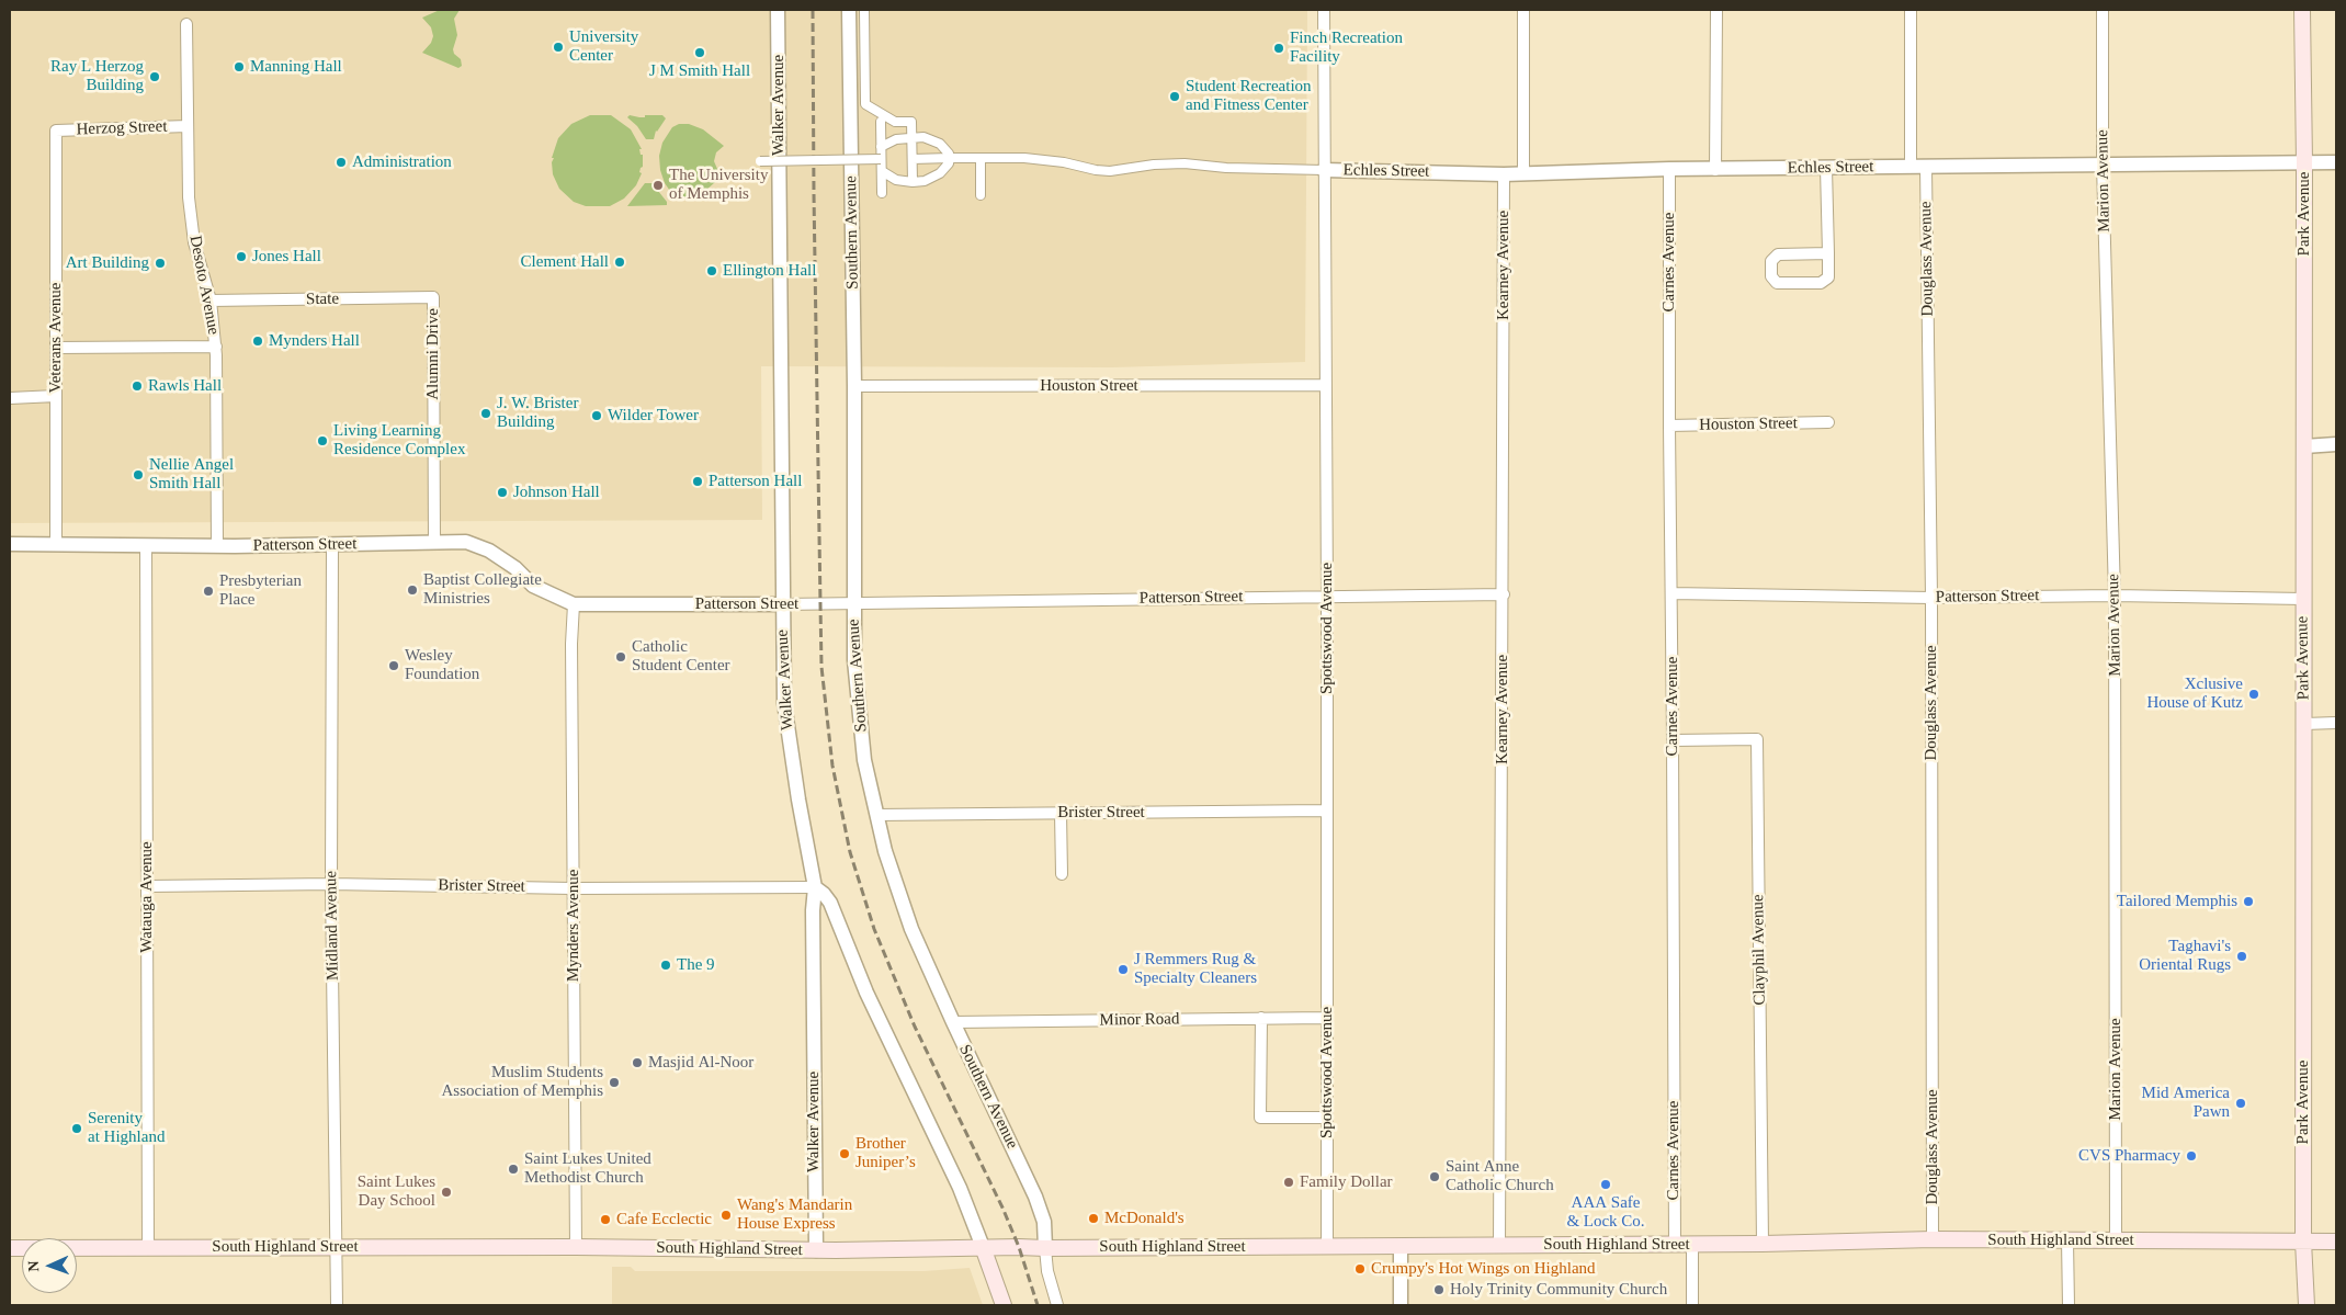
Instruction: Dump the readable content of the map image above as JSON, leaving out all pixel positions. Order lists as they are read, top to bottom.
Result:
{
  "streets": {
    "main road": ["Park Avenue", "South Highland Street"],
    "street": [
      "Walker Avenue",
      "Herzog Street",
      "Echles Street",
      "Marion Avenue",
      "Southern Avenue",
      "Douglass Avenue",
      "Carnes Avenue",
      "Kearney Avenue",
      "Desoto Avenue",
      "State",
      "Veterans Avenue",
      "Alumni Drive",
      "Houston Street",
      "Patterson Street",
      "Spottswood Avenue",
      "Brister Street",
      "Watauga Avenue",
      "Midland Avenue",
      "Mynders Avenue",
      "Clayphil Avenue",
      "Minor Road"
    ]
  },
  "crossings": [
    ["Walker Avenue", "Patterson Street"],
    ["Walker Avenue", "Brister Street"],
    ["Walker Avenue", "South Highland Street"],
    ["Herzog Street", "Desoto Avenue"],
    ["Herzog Street", "Veterans Avenue"],
    ["Echles Street", "Marion Avenue"],
    ["Echles Street", "Park Avenue"],
    ["Echles Street", "Douglass Avenue"],
    ["Echles Street", "Carnes Avenue"],
    ["Echles Street", "Kearney Avenue"],
    ["Echles Street", "Spottswood Avenue"],
    ["Marion Avenue", "Patterson Street"],
    ["Marion Avenue", "South Highland Street"],
    ["Park Avenue", "Patterson Street"],
    ["Park Avenue", "South Highland Street"],
    ["Southern Avenue", "Houston Street"],
    ["Southern Avenue", "Patterson Street"],
    ["Southern Avenue", "Brister Street"],
    ["Southern Avenue", "Minor Road"],
    ["Southern Avenue", "South Highland Street"],
    ["Douglass Avenue", "Patterson Street"],
    ["Douglass Avenue", "South Highland Street"],
    ["Carnes Avenue", "Houston Street"],
    ["Carnes Avenue", "Patterson Street"],
    ["Carnes Avenue", "Clayphil Avenue"],
    ["Carnes Avenue", "South Highland Street"],
    ["Kearney Avenue", "Patterson Street"],
    ["Kearney Avenue", "South Highland Street"],
    ["Desoto Avenue", "State"],
    ["Desoto Avenue", "Patterson Street"],
    ["State", "Alumni Drive"],
    ["Veterans Avenue", "Patterson Street"],
    ["Alumni Drive", "Patterson Street"],
    ["Houston Street", "Spottswood Avenue"],
    ["Patterson Street", "Spottswood Avenue"],
    ["Patterson Street", "Watauga Avenue"],
    ["Patterson Street", "Midland Avenue"],
    ["Patterson Street", "Mynders Avenue"],
    ["Spottswood Avenue", "Brister Street"],
    ["Spottswood Avenue", "Minor Road"],
    ["Spottswood Avenue", "South Highland Street"],
    ["Brister Street", "Watauga Avenue"],
    ["Brister Street", "Midland Avenue"],
    ["Brister Street", "Mynders Avenue"],
    ["Watauga Avenue", "South Highland Street"],
    ["Midland Avenue", "South Highland Street"],
    ["Mynders Avenue", "South Highland Street"],
    ["Clayphil Avenue", "South Highland Street"]
  ],
  "places": [
    "University Center",
    "Finch Recreation Facility",
    "J M Smith Hall",
    "Manning Hall",
    "Ray L Herzog Building",
    "Student Recreation and Fitness Center",
    "Administration",
    "The University of Memphis",
    "Jones Hall",
    "Clement Hall",
    "Art Building",
    "Ellington Hall",
    "Mynders Hall",
    "Rawls Hall",
    "J. W. Brister Building",
    "Wilder Tower",
    "Living Learning Residence Complex",
    "Nellie Angel Smith Hall",
    "Patterson Hall",
    "Johnson Hall",
    "Baptist Collegiate Ministries",
    "Presbyterian Place",
    "Catholic Student Center",
    "Wesley Foundation",
    "Xclusive House of Kutz",
    "Tailored Memphis",
    "Taghavi's Oriental Rugs",
    "The 9",
    "J Remmers Rug & Specialty Cleaners",
    "Masjid Al-Noor",
    "Muslim Students Association of Memphis",
    "Mid America Pawn",
    "Serenity at Highland",
    "Brother Juniper’s",
    "CVS Pharmacy",
    "Saint Lukes United Methodist Church",
    "Saint Anne Catholic Church",
    "Family Dollar",
    "AAA Safe & Lock Co.",
    "Saint Lukes Day School",
    "Wang's Mandarin House Express",
    "McDonald's",
    "Cafe Ecclectic",
    "Crumpy's Hot Wings on Highland",
    "Holy Trinity Community Church"
  ],
  "north": "left"
}
